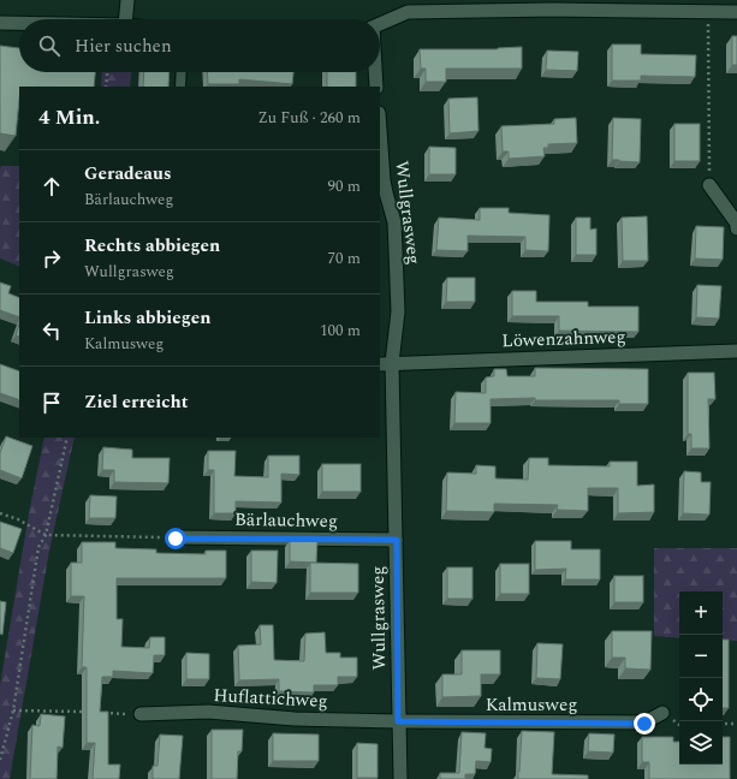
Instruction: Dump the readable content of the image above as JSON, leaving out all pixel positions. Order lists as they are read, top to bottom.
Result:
{
  "streets": {
    "street": [
      "Wullgrasweg",
      "Löwenzahnweg",
      "Bärlauchweg",
      "Huflattichweg",
      "Kalmusweg"
    ]
  },
  "crossings": [
    ["Wullgrasweg", "Löwenzahnweg"],
    ["Wullgrasweg", "Bärlauchweg"],
    ["Wullgrasweg", "Huflattichweg"],
    ["Wullgrasweg", "Kalmusweg"],
    ["Huflattichweg", "Kalmusweg"]
  ],
  "page": {
    "search": "Hier suchen",
    "heading": ["4 Min.", "Zu Fuß · 260 m"],
    "list": [
      ["Geradeaus", "Bärlauchweg", "90 m"],
      ["Rechts abbiegen", "Wullgrasweg", "70 m"],
      ["Links abbiegen", "Kalmusweg", "100 m"],
      "Ziel erreicht"
    ],
    "map_buttons": ["+", "−"]
  }
}
